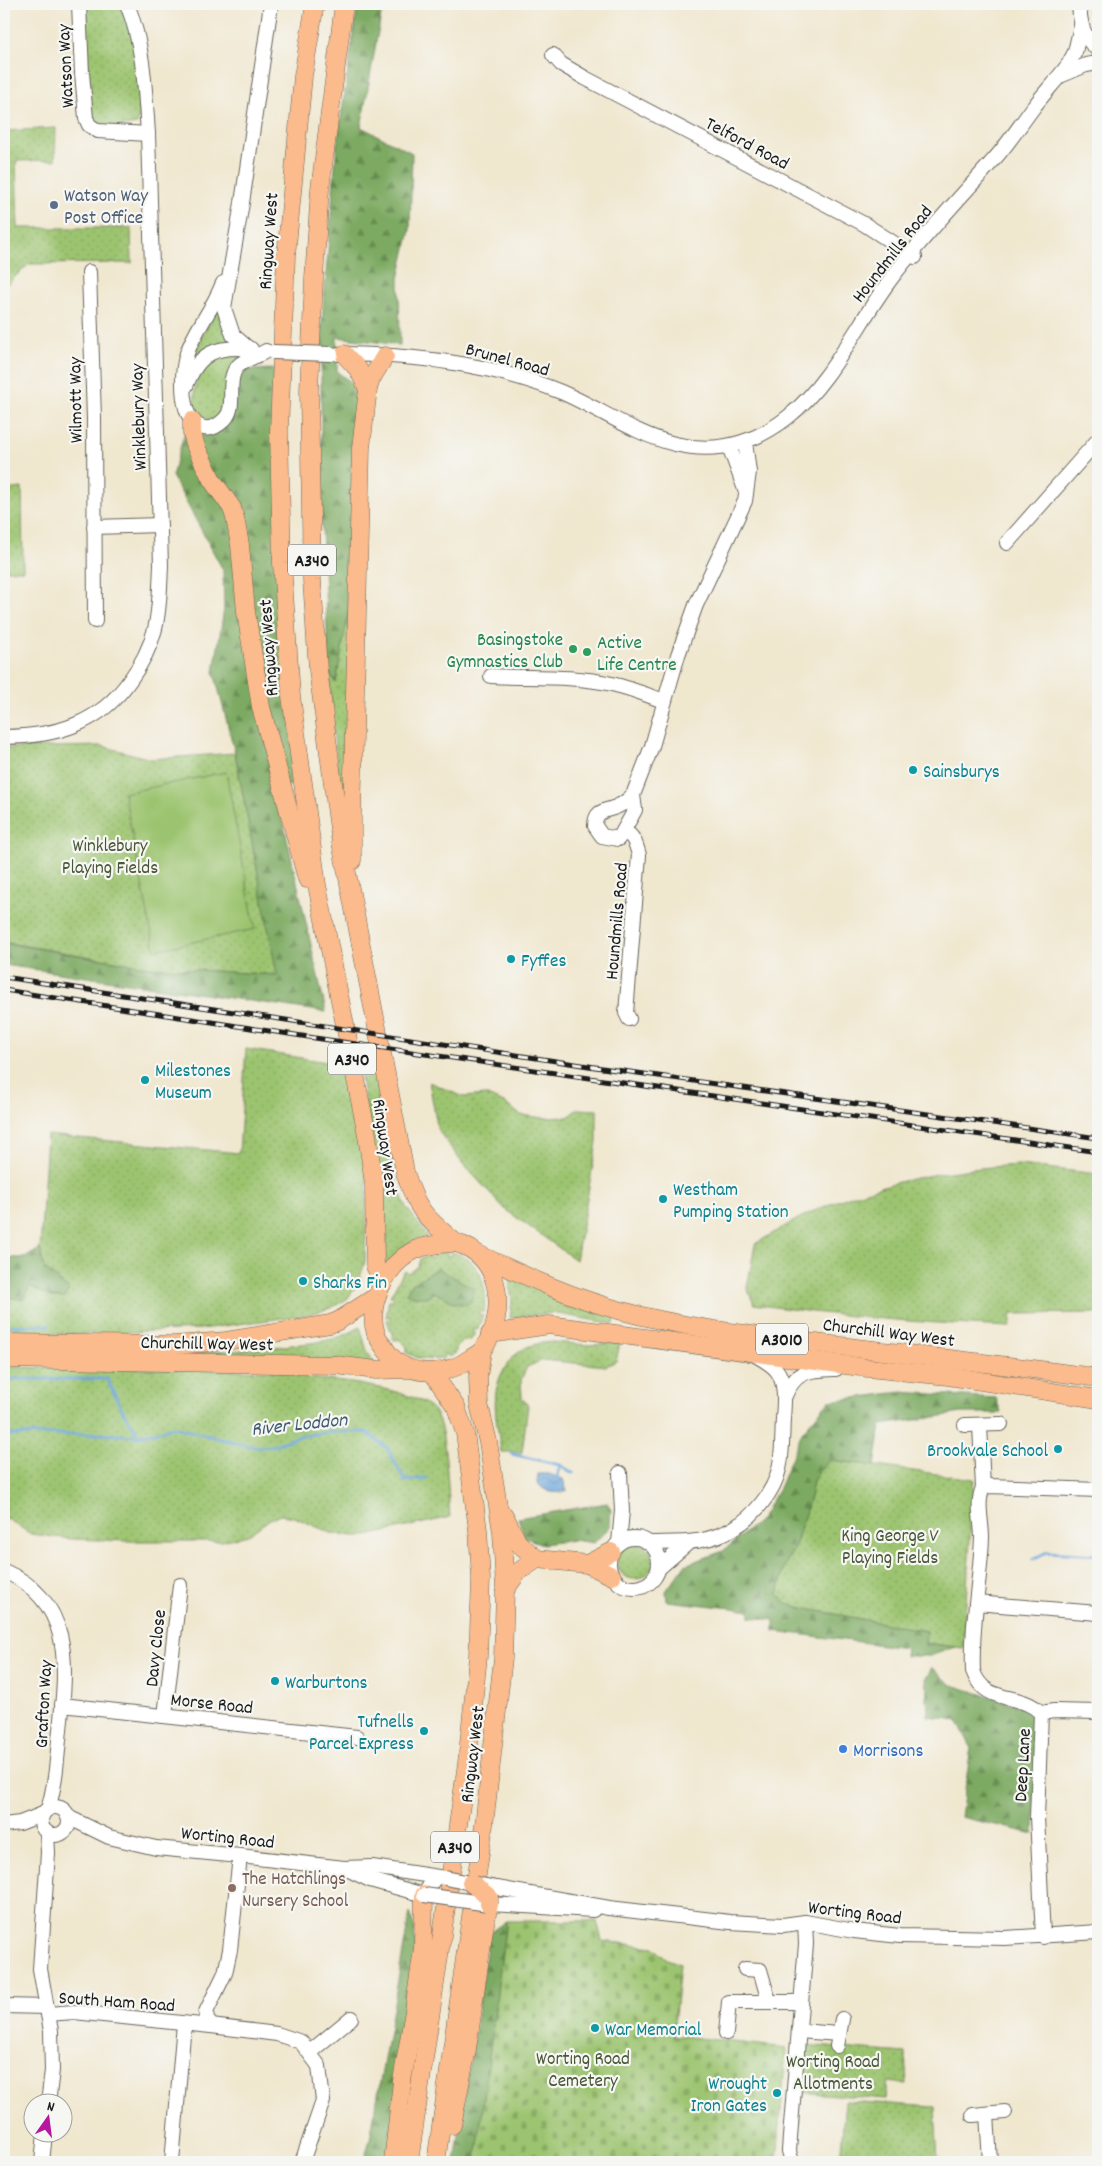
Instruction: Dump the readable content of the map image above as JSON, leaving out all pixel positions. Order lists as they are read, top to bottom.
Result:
{
  "streets": {
    "main road": [
      "Ringway West",
      "A340",
      "Churchill Way West",
      "A3010"
    ],
    "street": [
      "Watson Way",
      "Telford Road",
      "Houndmills Road",
      "Brunel Road",
      "Wilmott Way",
      "Winklebury Way",
      "Davy Close",
      "Morse Road",
      "Grafton Way",
      "Deep Lane",
      "Worting Road",
      "South Ham Road"
    ]
  },
  "crossings": [
    ["Watson Way", "Winklebury Way"],
    ["Telford Road", "Houndmills Road"],
    ["Ringway West", "Churchill Way West"],
    ["Houndmills Road", "Brunel Road"],
    ["Davy Close", "Morse Road"],
    ["Morse Road", "Grafton Way"],
    ["Grafton Way", "Worting Road"],
    ["Deep Lane", "Worting Road"],
    ["Worting Road", "South Ham Road"]
  ],
  "water": ["River Loddon"],
  "parks": [
    "Winklebury Playing Fields",
    "King George V Playing Fields",
    "Worting Road Cemetery",
    "Worting Road Allotments"
  ],
  "places": [
    "Watson Way Post Office",
    "Basingstoke Gymnastics Club",
    "Active Life Centre",
    "Sainsburys",
    "Fyffes",
    "Milestones Museum",
    "Westham Pumping Station",
    "Sharks Fin",
    "Brookvale School",
    "Warburtons",
    "Tufnells Parcel Express",
    "Morrisons",
    "The Hatchlings Nursery School",
    "War Memorial",
    "Wrought Iron Gates"
  ],
  "north": "top"
}
